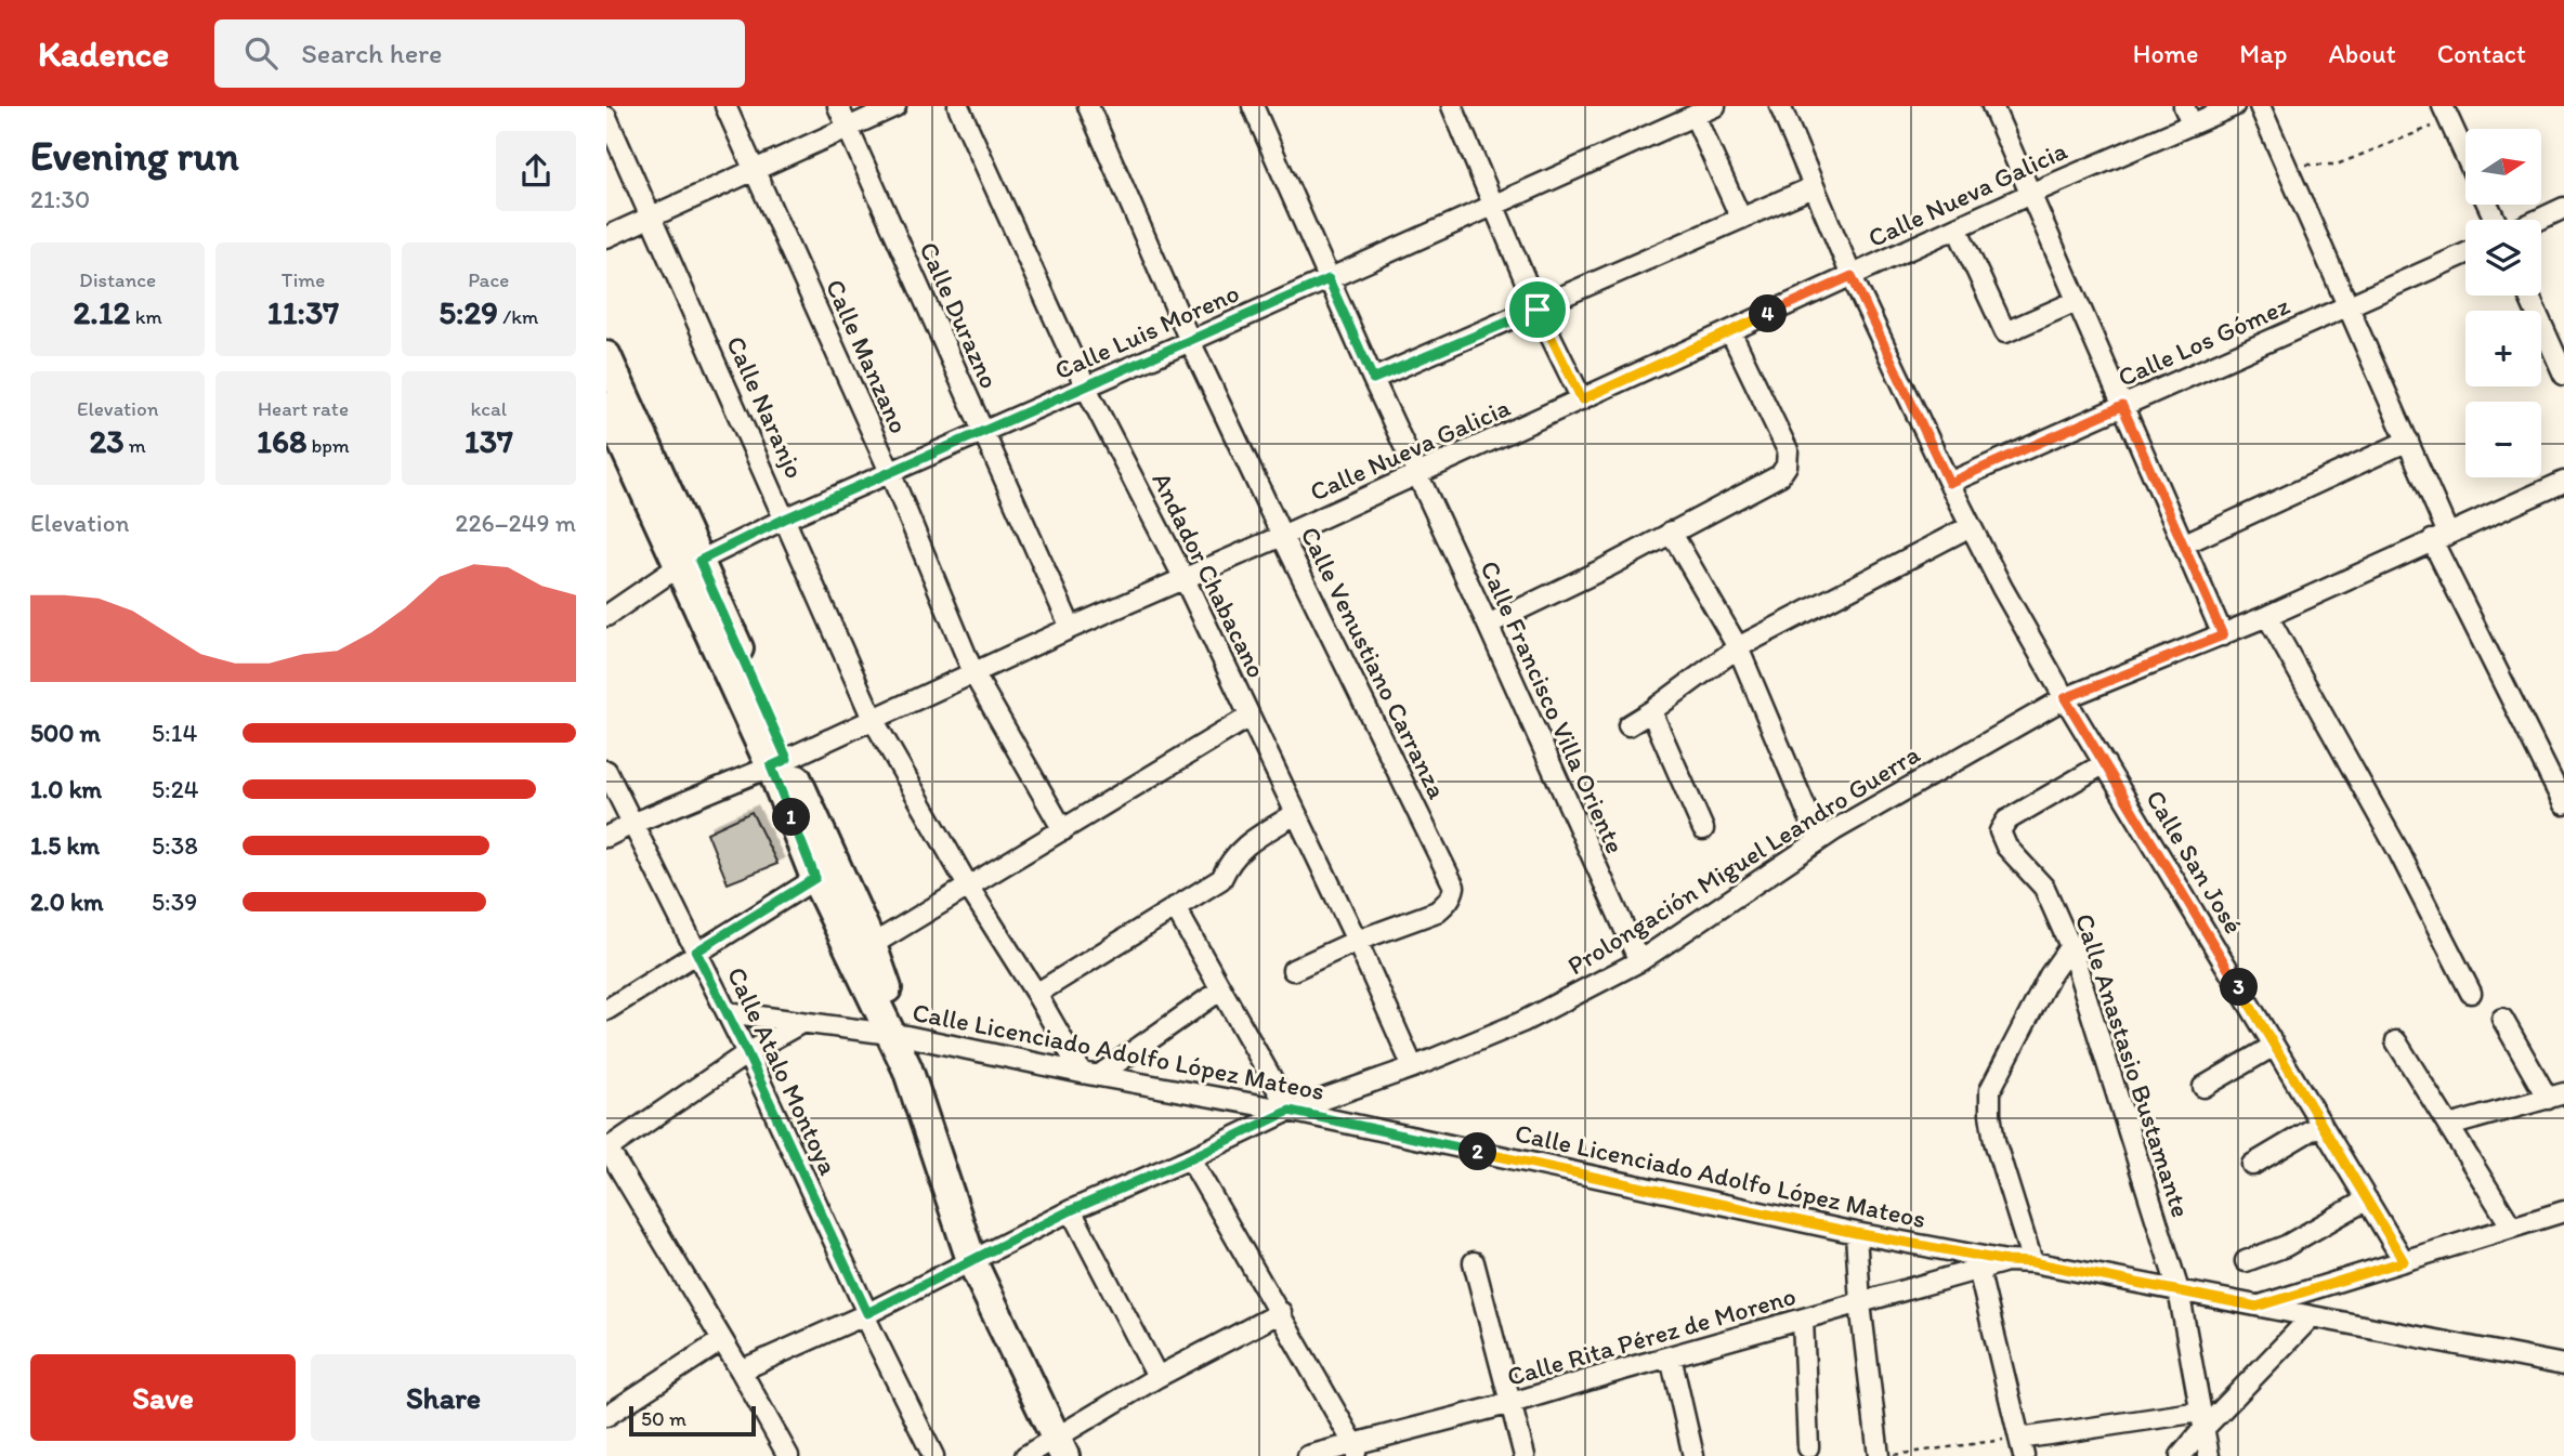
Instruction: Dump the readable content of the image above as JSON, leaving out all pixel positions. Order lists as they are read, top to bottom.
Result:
{
  "streets": {
    "street": [
      "Calle Nueva Galicia",
      "Calle Durazno",
      "Calle Luis Moreno",
      "Calle Los Gómez",
      "Calle Manzano",
      "Calle Naranjo",
      "Andador Chabacano",
      "Calle Venustiano Carranza",
      "Calle Francisco Villa Oriente",
      "Prolongación Miguel Leandro Guerra",
      "Calle San José",
      "Calle Licenciado Adolfo López Mateos",
      "Calle Anastasio Bustamante",
      "Calle Atalo Montoya",
      "Calle Rita Pérez de Moreno"
    ]
  },
  "crossings": [
    ["Calle Nueva Galicia", "Calle Durazno"],
    ["Calle Nueva Galicia", "Calle Manzano"],
    ["Calle Nueva Galicia", "Calle Naranjo"],
    ["Calle Nueva Galicia", "Andador Chabacano"],
    ["Calle Nueva Galicia", "Calle Venustiano Carranza"],
    ["Calle Nueva Galicia", "Calle Francisco Villa Oriente"],
    ["Calle Nueva Galicia", "Calle San José"],
    ["Calle Nueva Galicia", "Calle Atalo Montoya"],
    ["Calle Durazno", "Calle Luis Moreno"],
    ["Calle Luis Moreno", "Calle Manzano"],
    ["Calle Luis Moreno", "Calle Naranjo"],
    ["Calle Luis Moreno", "Andador Chabacano"],
    ["Calle Luis Moreno", "Calle Venustiano Carranza"],
    ["Calle Luis Moreno", "Calle Francisco Villa Oriente"],
    ["Calle Los Gómez", "Calle San José"],
    ["Calle Naranjo", "Calle Licenciado Adolfo López Mateos"],
    ["Andador Chabacano", "Calle Venustiano Carranza"],
    ["Andador Chabacano", "Prolongación Miguel Leandro Guerra"],
    ["Calle Francisco Villa Oriente", "Prolongación Miguel Leandro Guerra"],
    ["Prolongación Miguel Leandro Guerra", "Calle San José"],
    ["Prolongación Miguel Leandro Guerra", "Calle Licenciado Adolfo López Mateos"],
    ["Prolongación Miguel Leandro Guerra", "Calle Atalo Montoya"],
    ["Calle San José", "Calle Anastasio Bustamante"],
    ["Calle Licenciado Adolfo López Mateos", "Calle Anastasio Bustamante"],
    ["Calle Licenciado Adolfo López Mateos", "Calle Atalo Montoya"],
    ["Calle Licenciado Adolfo López Mateos", "Calle Rita Pérez de Moreno"]
  ],
  "scale_bar": "50 m",
  "north": "right",
  "page": {
    "header": "Kadence",
    "search": "Search here",
    "nav": [
      "Home",
      "Map",
      "About",
      "Contact"
    ],
    "heading": ["Evening run", "21:30"],
    "map_buttons": ["+", "−"],
    "stats": [
      ["Distance", "2.12 km"],
      ["Time", "11:37"],
      ["Pace", "5:29 /km"],
      ["Elevation", "23 m"],
      ["Heart rate", "168 bpm"],
      ["kcal", "137"]
    ],
    "pins": [
      "4",
      "1",
      "3",
      "2"
    ],
    "chart": ["Elevation", "226–249 m"],
    "list": [
      {
        "name": "500 m",
        "note": "5:14"
      },
      {
        "name": "1.0 km",
        "note": "5:24"
      },
      {
        "name": "1.5 km",
        "note": "5:38"
      },
      {
        "name": "2.0 km",
        "note": "5:39"
      }
    ],
    "buttons": ["Save", "Share"],
    "scale": "50 m"
  }
}
